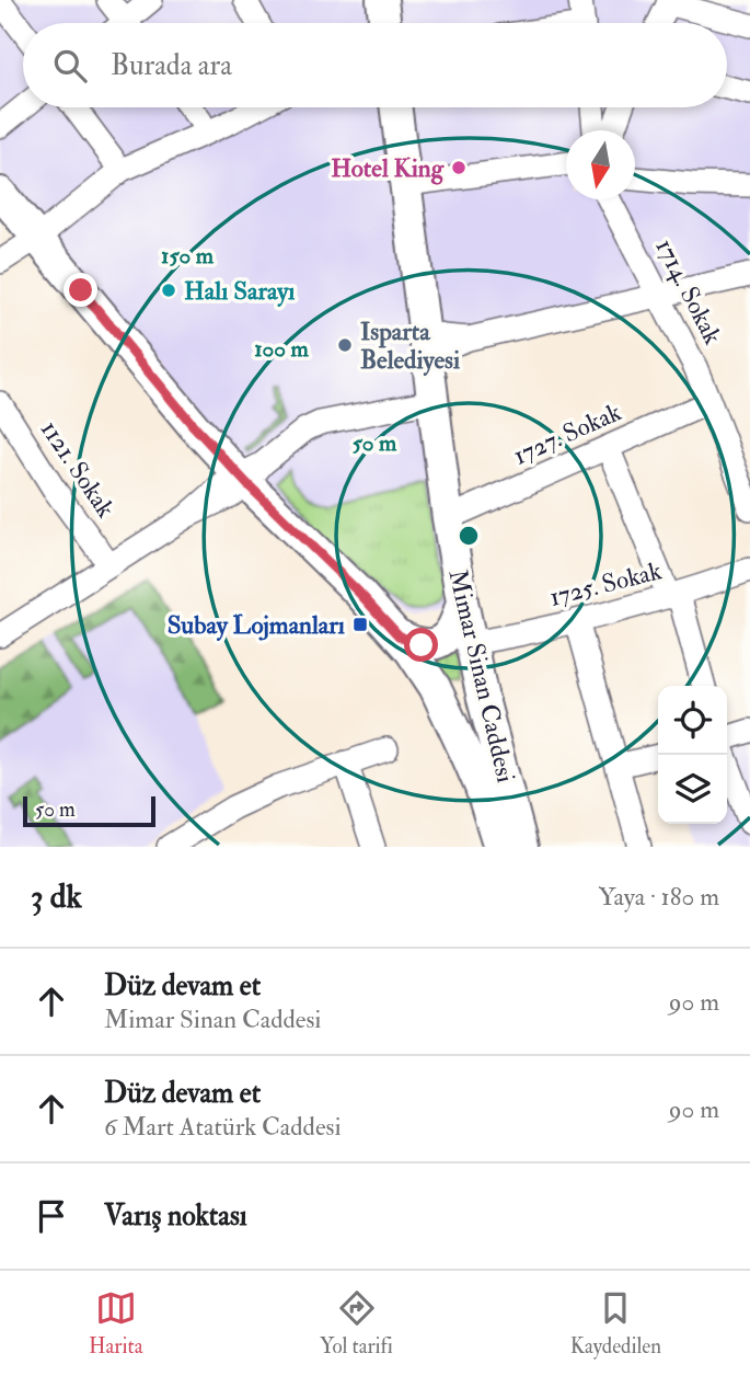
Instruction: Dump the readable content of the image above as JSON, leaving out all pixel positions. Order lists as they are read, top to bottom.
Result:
{
  "streets": {
    "main road": ["Mimar Sinan Caddesi"],
    "street": [
      "1714. Sokak",
      "1727. Sokak",
      "1121. Sokak",
      "1725. Sokak"
    ]
  },
  "crossings": [
    ["1714. Sokak", "1727. Sokak"],
    ["1727. Sokak", "Mimar Sinan Caddesi"],
    ["1725. Sokak", "Mimar Sinan Caddesi"]
  ],
  "places": {
    "other": ["Hotel King", "Halı Sarayı", "Isparta Belediyesi"],
    "transit": ["Subay Lojmanları"]
  },
  "scale_bar": "50 m",
  "north": "bottom",
  "page": {
    "search": "Burada ara",
    "scale": "50 m",
    "heading": ["3 dk", "Yaya · 180 m"],
    "list": [
      ["Düz devam et", "Mimar Sinan Caddesi", "90 m"],
      ["Düz devam et", "6 Mart Atatürk Caddesi", "90 m"],
      "Varış noktası"
    ],
    "nav": ["Harita", "Yol tarifi", "Kaydedilen"]
  },
  "rings": ["150 m", "100 m", "50 m"]
}
